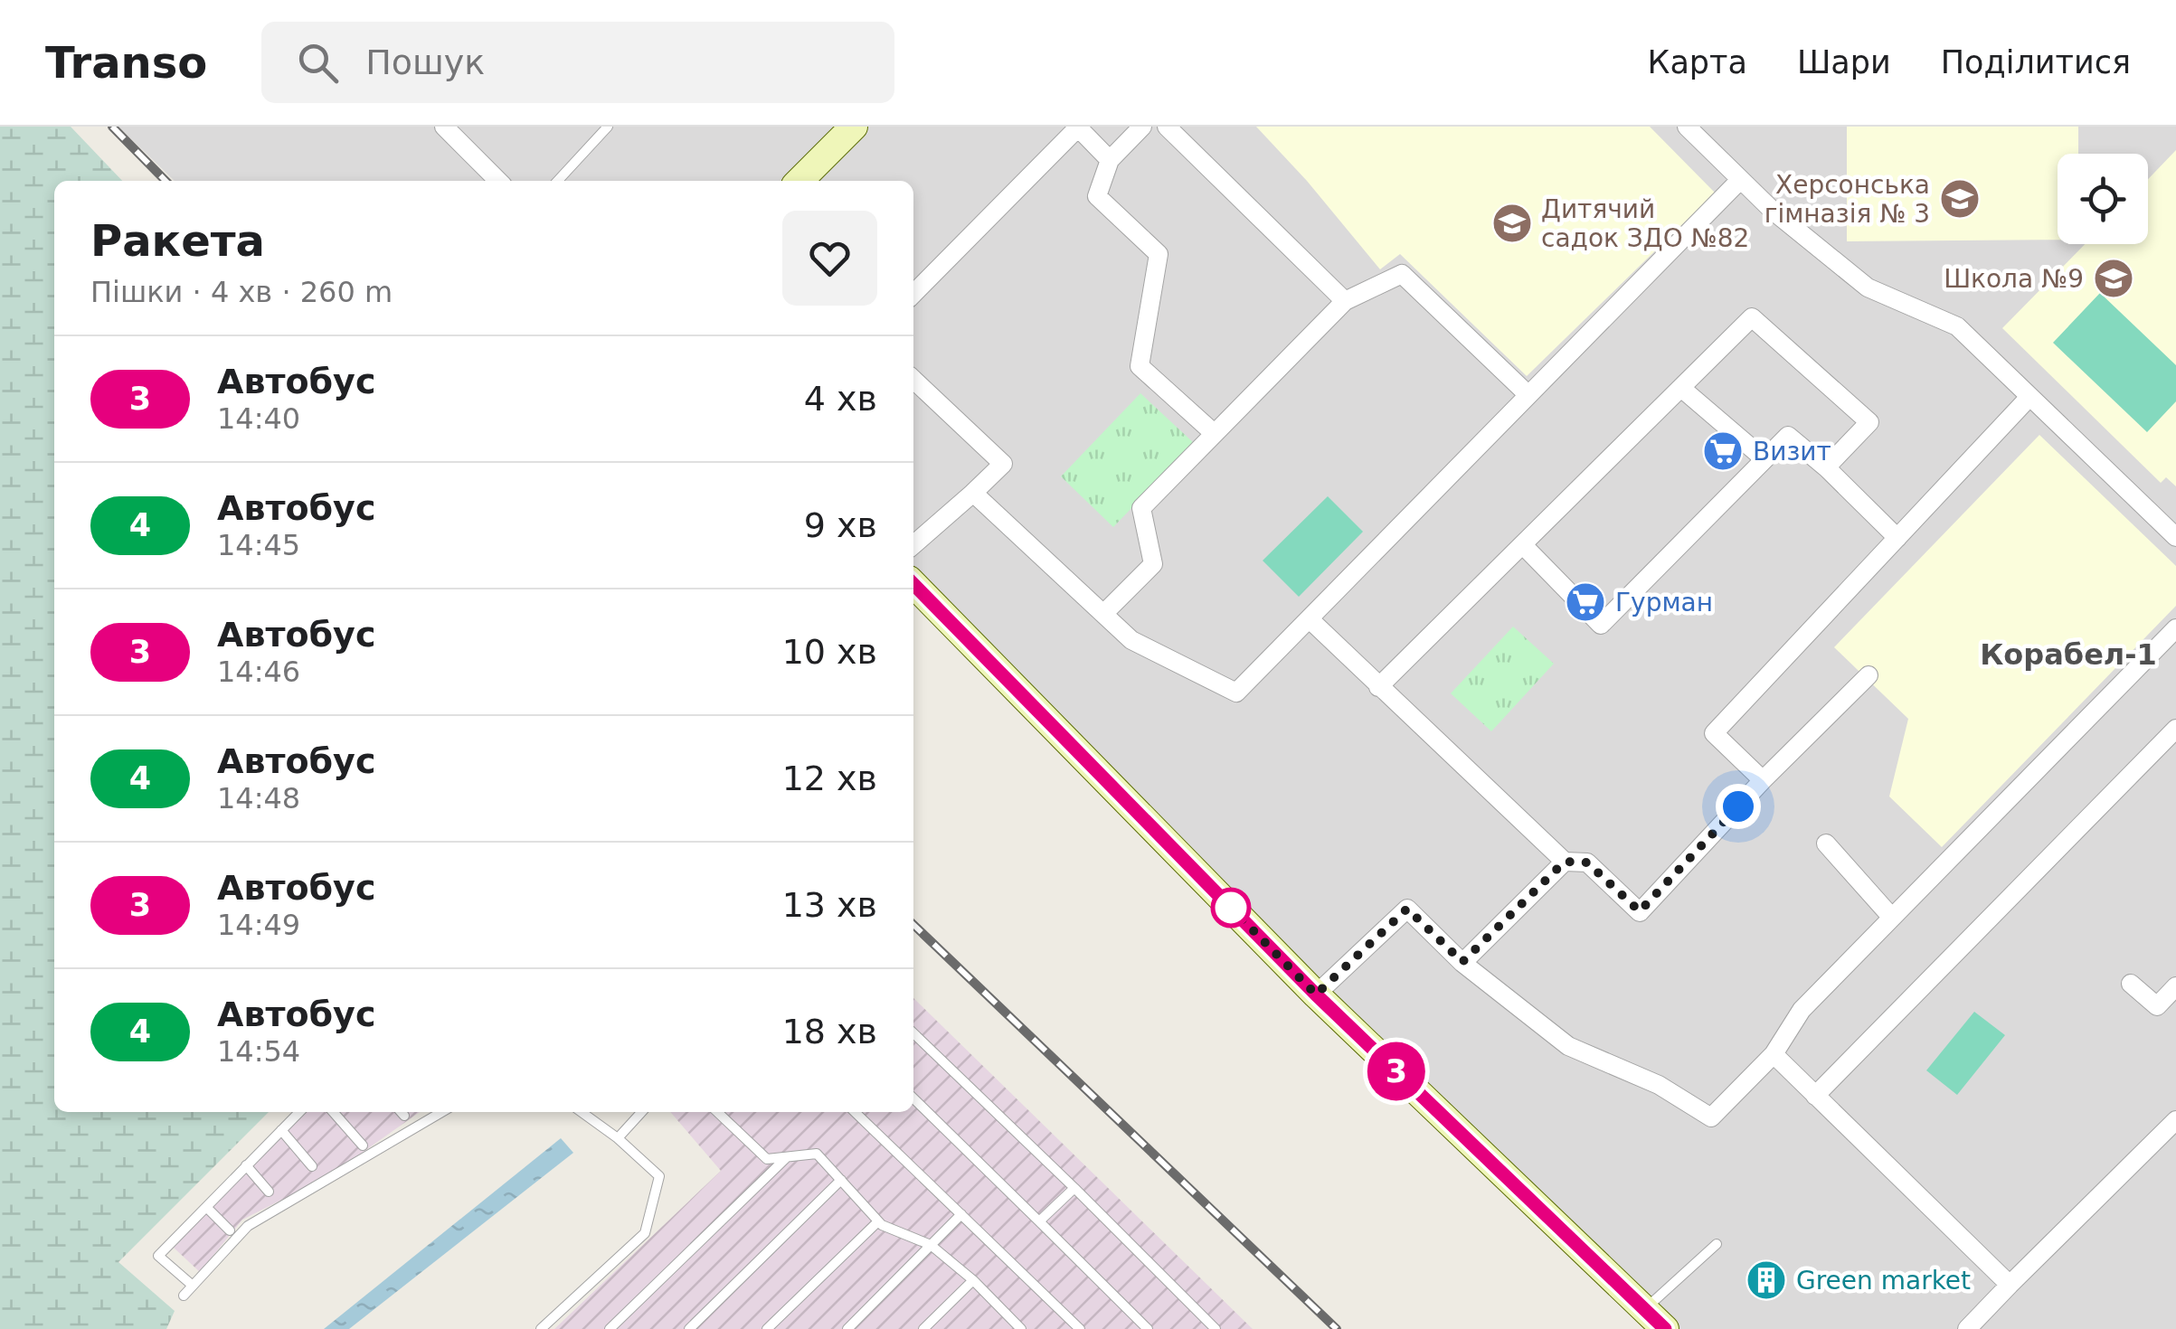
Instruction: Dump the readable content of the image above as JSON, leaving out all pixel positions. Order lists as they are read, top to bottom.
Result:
{
  "districts": ["Корабел-1"],
  "places": {
    "school or university": ["Херсонська гімназія № 3", "Дитячий садок ЗДО №82", "Школа №9"],
    "supermarket": ["Визит", "Гурман"],
    "building": ["Green market"]
  },
  "lines": ["bus line 3"],
  "page": {
    "header": "Transo",
    "search": "Пошук",
    "nav": ["Карта", "Шари", "Поділитися"],
    "on_map": "3",
    "heading": ["Ракета", "Пішки · 4 хв · 260 m"],
    "list": [
      {
        "mark": "3",
        "name": "Автобус",
        "note": "14:40",
        "value": "4 хв"
      },
      {
        "mark": "4",
        "name": "Автобус",
        "note": "14:45",
        "value": "9 хв"
      },
      {
        "mark": "3",
        "name": "Автобус",
        "note": "14:46",
        "value": "10 хв"
      },
      {
        "mark": "4",
        "name": "Автобус",
        "note": "14:48",
        "value": "12 хв"
      },
      {
        "mark": "3",
        "name": "Автобус",
        "note": "14:49",
        "value": "13 хв"
      },
      {
        "mark": "4",
        "name": "Автобус",
        "note": "14:54",
        "value": "18 хв"
      }
    ]
  }
}
